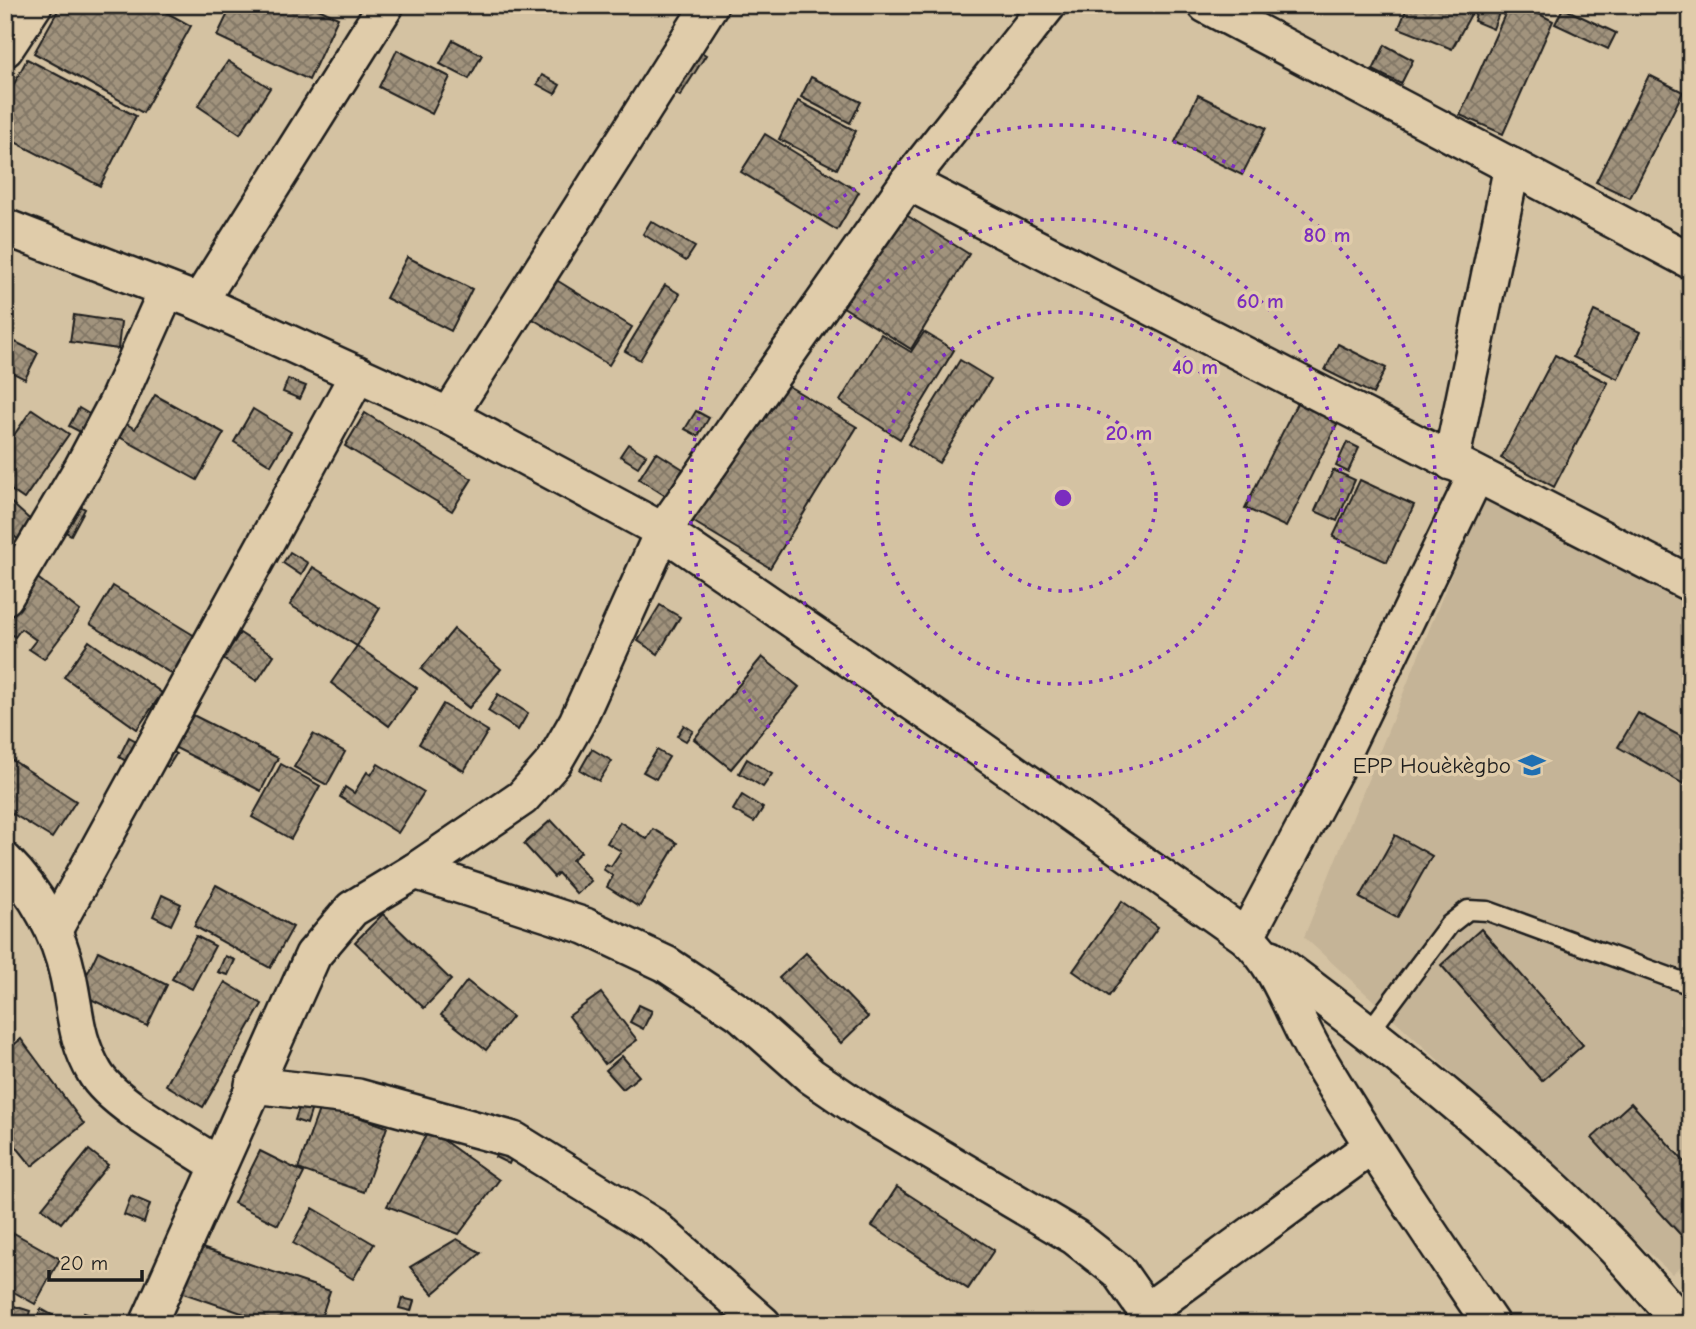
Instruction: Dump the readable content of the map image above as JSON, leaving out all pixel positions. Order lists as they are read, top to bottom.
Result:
{
  "places": {
    "school or university": ["EPP Houèkègbo"]
  },
  "scale_bar": "20 m",
  "rings": [
    "80 m",
    "60 m",
    "40 m",
    "20 m"
  ]
}
